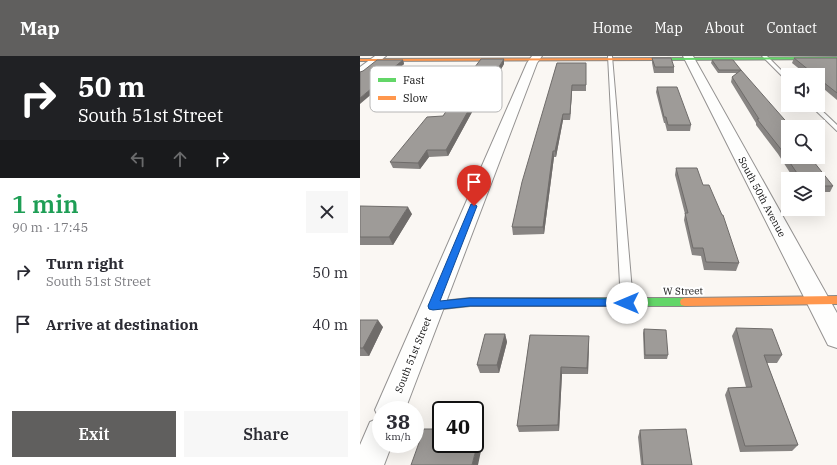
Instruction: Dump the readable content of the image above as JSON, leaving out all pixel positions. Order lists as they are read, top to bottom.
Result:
{
  "streets": {
    "street": ["South 50th Avenue", "W Street", "South 51st Street"]
  },
  "crossings": [
    ["South 50th Avenue", "W Street"],
    ["W Street", "South 51st Street"]
  ],
  "legend": ["Fast", "Slow"],
  "page": {
    "header": "Map",
    "nav": [
      "Home",
      "Map",
      "About",
      "Contact"
    ],
    "turn": ["50 m", "South 51st Street"],
    "heading": ["1 min", "90 m · 17:45"],
    "list": [
      {
        "name": "Turn right",
        "note": "South 51st Street",
        "value": "50 m"
      },
      {
        "name": "Arrive at destination",
        "value": "40 m"
      }
    ],
    "speed": "38 km/h",
    "limit": "40",
    "buttons": ["Exit", "Share"]
  }
}
